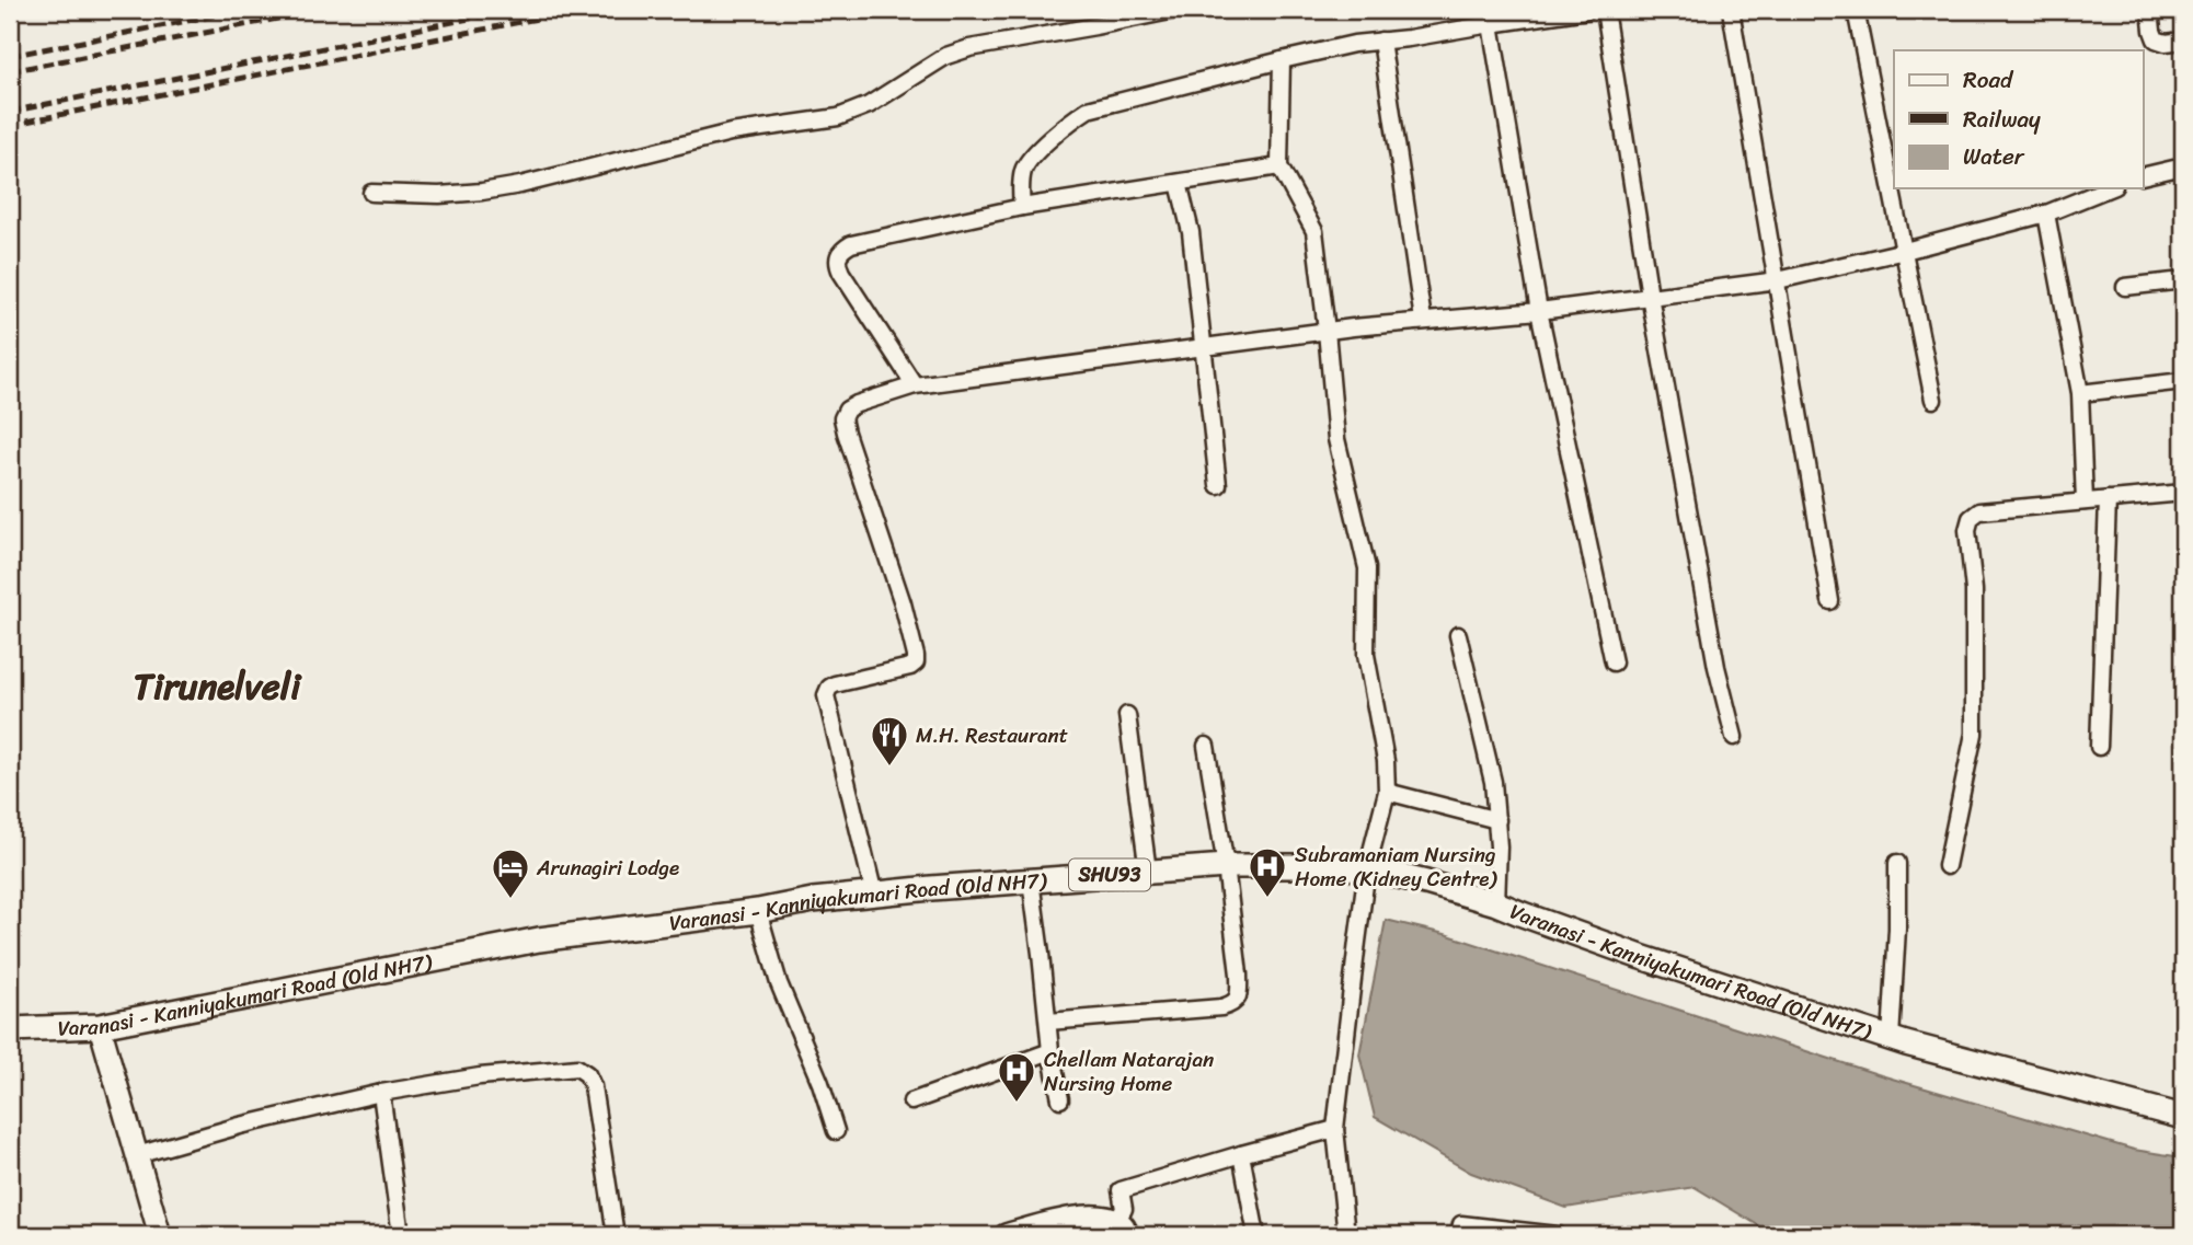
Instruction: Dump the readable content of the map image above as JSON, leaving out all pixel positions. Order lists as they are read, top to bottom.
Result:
{
  "streets": {
    "main road": ["SHU93", "Varanasi - Kanniyakumari Road (Old NH7)"]
  },
  "districts": ["Tirunelveli"],
  "places": {
    "restaurant": ["M.H. Restaurant"],
    "hospital": ["Subramaniam Nursing Home (Kidney Centre)", "Chellam Natarajan Nursing Home"],
    "hotel": ["Arunagiri Lodge"]
  },
  "legend": ["Road", "Railway", "Water"]
}
